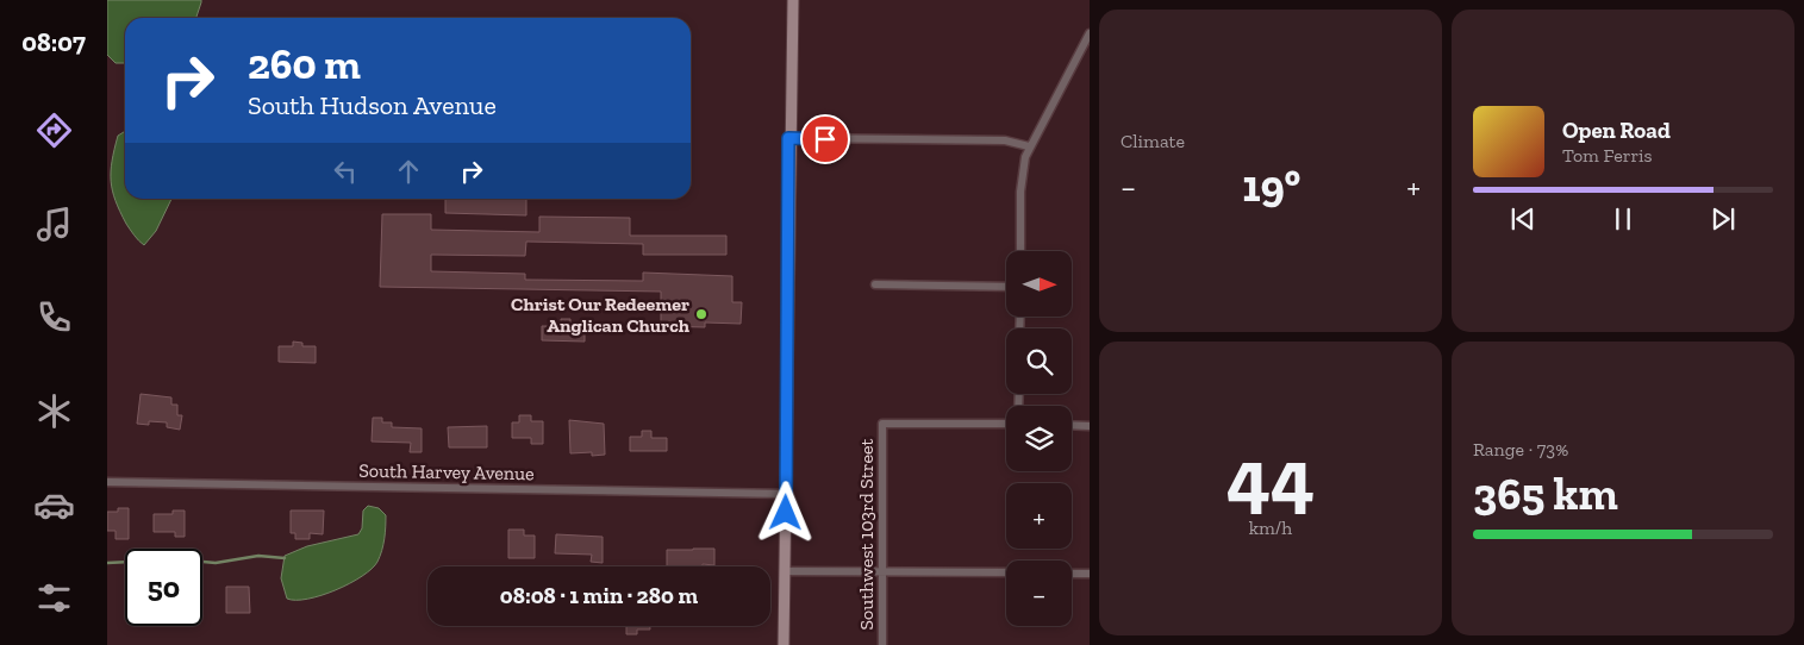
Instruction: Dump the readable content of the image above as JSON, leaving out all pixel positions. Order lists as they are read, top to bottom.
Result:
{
  "streets": {
    "street": ["South Harvey Avenue", "Southwest 103rd Street"]
  },
  "places": ["Christ Our Redeemer Anglican Church"],
  "north": "right",
  "page": {
    "tabs": "08:07",
    "tile": [
      "Climate",
      ["44", "km/h"],
      ["Range · 73%", "365 km"]
    ],
    "turn": ["260 m", "South Hudson Avenue"],
    "song": ["Open Road", "Tom Ferris"],
    "heat": ["−", "19°", "+"],
    "map_buttons": ["+", "−"],
    "limit": "50",
    "trip": "08:08 · 1 min · 280 m"
  }
}
